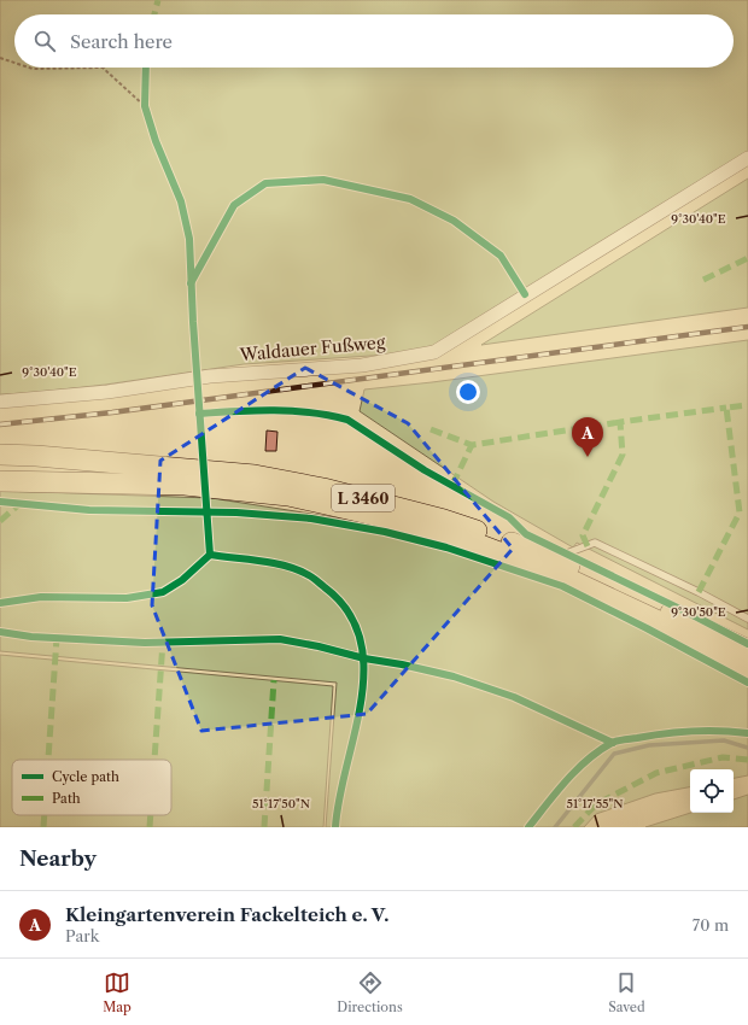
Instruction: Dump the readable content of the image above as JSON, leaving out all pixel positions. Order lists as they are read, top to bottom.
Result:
{
  "streets": {
    "main road": ["L 3460"],
    "street": ["Waldauer Fußweg"]
  },
  "legend": ["Cycle path", "Path"],
  "page": {
    "search": "Search here",
    "pins": "A",
    "heading": "Nearby",
    "list": [
      {
        "mark": "A",
        "name": "Kleingartenverein Fackelteich e. V.",
        "note": "Park",
        "value": "70 m"
      }
    ],
    "nav": ["Map", "Directions", "Saved"]
  },
  "coordinates": [
    "9°30'40\"E",
    "9°30'50\"E",
    "51°17'50\"N",
    "51°17'55\"N"
  ]
}
